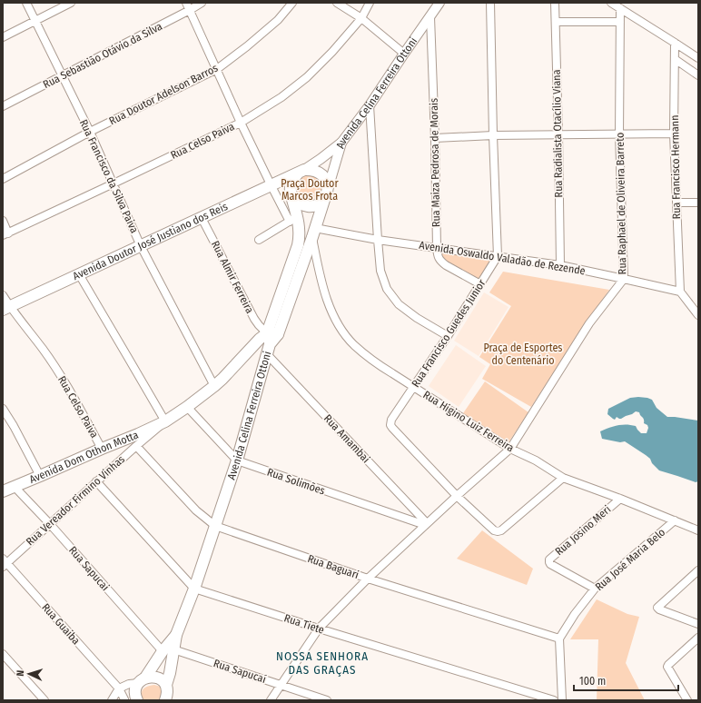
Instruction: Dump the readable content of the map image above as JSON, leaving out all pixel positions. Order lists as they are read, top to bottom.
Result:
{
  "streets": {
    "main road": ["Avenida Celina Ferreira Ottoni", "Avenida Doutor José Justiano dos Reis", "Avenida Dom Othon Motta"],
    "street": [
      "Rua Sebastião Otávio da Silva",
      "Rua Doutor Adelson Barros",
      "Rua Radialista Otacílio Viana",
      "Rua Celso Paiva",
      "Rua Maiza Pedrosa de Morais",
      "Rua Francisco Hermann",
      "Rua Francisco da Silva Paiva",
      "Rua Raphael de Oliveira Barreto",
      "Avenida Oswaldo Valadão de Rezende",
      "Rua Almir Ferreira",
      "Rua Francisco Guedes Junior",
      "Rua Higino Luiz Ferreira",
      "Rua Amambai",
      "Rua Solimões",
      "Rua Vereador Firmino Vinhas",
      "Rua Josino Meri",
      "Rua José Maria Belo",
      "Rua Baguari",
      "Rua Sapucai",
      "Rua Guaiba",
      "Rua Tiete",
      "Rua Sapucaí"
    ]
  },
  "crossings": [
    ["Rua Sebastião Otávio da Silva", "Rua Francisco da Silva Paiva"],
    ["Rua Doutor Adelson Barros", "Rua Francisco da Silva Paiva"],
    ["Avenida Celina Ferreira Ottoni", "Rua Maiza Pedrosa de Morais"],
    ["Avenida Celina Ferreira Ottoni", "Avenida Doutor José Justiano dos Reis"],
    ["Avenida Celina Ferreira Ottoni", "Avenida Oswaldo Valadão de Rezende"],
    ["Avenida Celina Ferreira Ottoni", "Rua Almir Ferreira"],
    ["Avenida Celina Ferreira Ottoni", "Rua Higino Luiz Ferreira"],
    ["Avenida Celina Ferreira Ottoni", "Rua Amambai"],
    ["Avenida Celina Ferreira Ottoni", "Avenida Dom Othon Motta"],
    ["Avenida Celina Ferreira Ottoni", "Rua Solimões"],
    ["Avenida Celina Ferreira Ottoni", "Rua Baguari"],
    ["Avenida Celina Ferreira Ottoni", "Rua Sapucai"],
    ["Avenida Celina Ferreira Ottoni", "Rua Tiete"],
    ["Avenida Celina Ferreira Ottoni", "Rua Sapucaí"],
    ["Rua Radialista Otacílio Viana", "Avenida Oswaldo Valadão de Rezende"],
    ["Rua Celso Paiva", "Rua Francisco da Silva Paiva"],
    ["Rua Celso Paiva", "Avenida Doutor José Justiano dos Reis"],
    ["Rua Celso Paiva", "Avenida Dom Othon Motta"],
    ["Rua Maiza Pedrosa de Morais", "Avenida Oswaldo Valadão de Rezende"],
    ["Rua Maiza Pedrosa de Morais", "Rua Francisco Guedes Junior"],
    ["Rua Francisco Hermann", "Avenida Oswaldo Valadão de Rezende"],
    ["Rua Francisco da Silva Paiva", "Avenida Doutor José Justiano dos Reis"],
    ["Rua Francisco da Silva Paiva", "Avenida Dom Othon Motta"],
    ["Rua Raphael de Oliveira Barreto", "Avenida Oswaldo Valadão de Rezende"],
    ["Rua Raphael de Oliveira Barreto", "Rua Francisco Guedes Junior"],
    ["Rua Raphael de Oliveira Barreto", "Rua Higino Luiz Ferreira"],
    ["Rua Raphael de Oliveira Barreto", "Rua Amambai"],
    ["Rua Raphael de Oliveira Barreto", "Rua Solimões"],
    ["Rua Raphael de Oliveira Barreto", "Rua Baguari"],
    ["Rua Raphael de Oliveira Barreto", "Rua Tiete"],
    ["Rua Raphael de Oliveira Barreto", "Rua Sapucaí"],
    ["Avenida Doutor José Justiano dos Reis", "Rua Almir Ferreira"],
    ["Avenida Oswaldo Valadão de Rezende", "Rua Francisco Guedes Junior"],
    ["Avenida Oswaldo Valadão de Rezende", "Rua Higino Luiz Ferreira"],
    ["Rua Almir Ferreira", "Avenida Dom Othon Motta"],
    ["Rua Francisco Guedes Junior", "Rua Higino Luiz Ferreira"],
    ["Rua Higino Luiz Ferreira", "Rua Josino Meri"],
    ["Rua Higino Luiz Ferreira", "Rua José Maria Belo"],
    ["Rua Amambai", "Rua Solimões"],
    ["Avenida Dom Othon Motta", "Rua Solimões"],
    ["Avenida Dom Othon Motta", "Rua Vereador Firmino Vinhas"],
    ["Avenida Dom Othon Motta", "Rua Sapucai"],
    ["Rua Vereador Firmino Vinhas", "Rua Baguari"],
    ["Rua Vereador Firmino Vinhas", "Rua Sapucai"],
    ["Rua Vereador Firmino Vinhas", "Rua Guaiba"],
    ["Rua Vereador Firmino Vinhas", "Rua Tiete"],
    ["Rua Josino Meri", "Rua José Maria Belo"],
    ["Rua José Maria Belo", "Rua Baguari"]
  ],
  "districts": ["NOSSA SENHORA DAS GRAÇAS"],
  "parks": ["Praça Doutor Marcos Frota", "Praça de Esportes do Centenário"],
  "scale_bar": "100 m",
  "north": "left"
}
